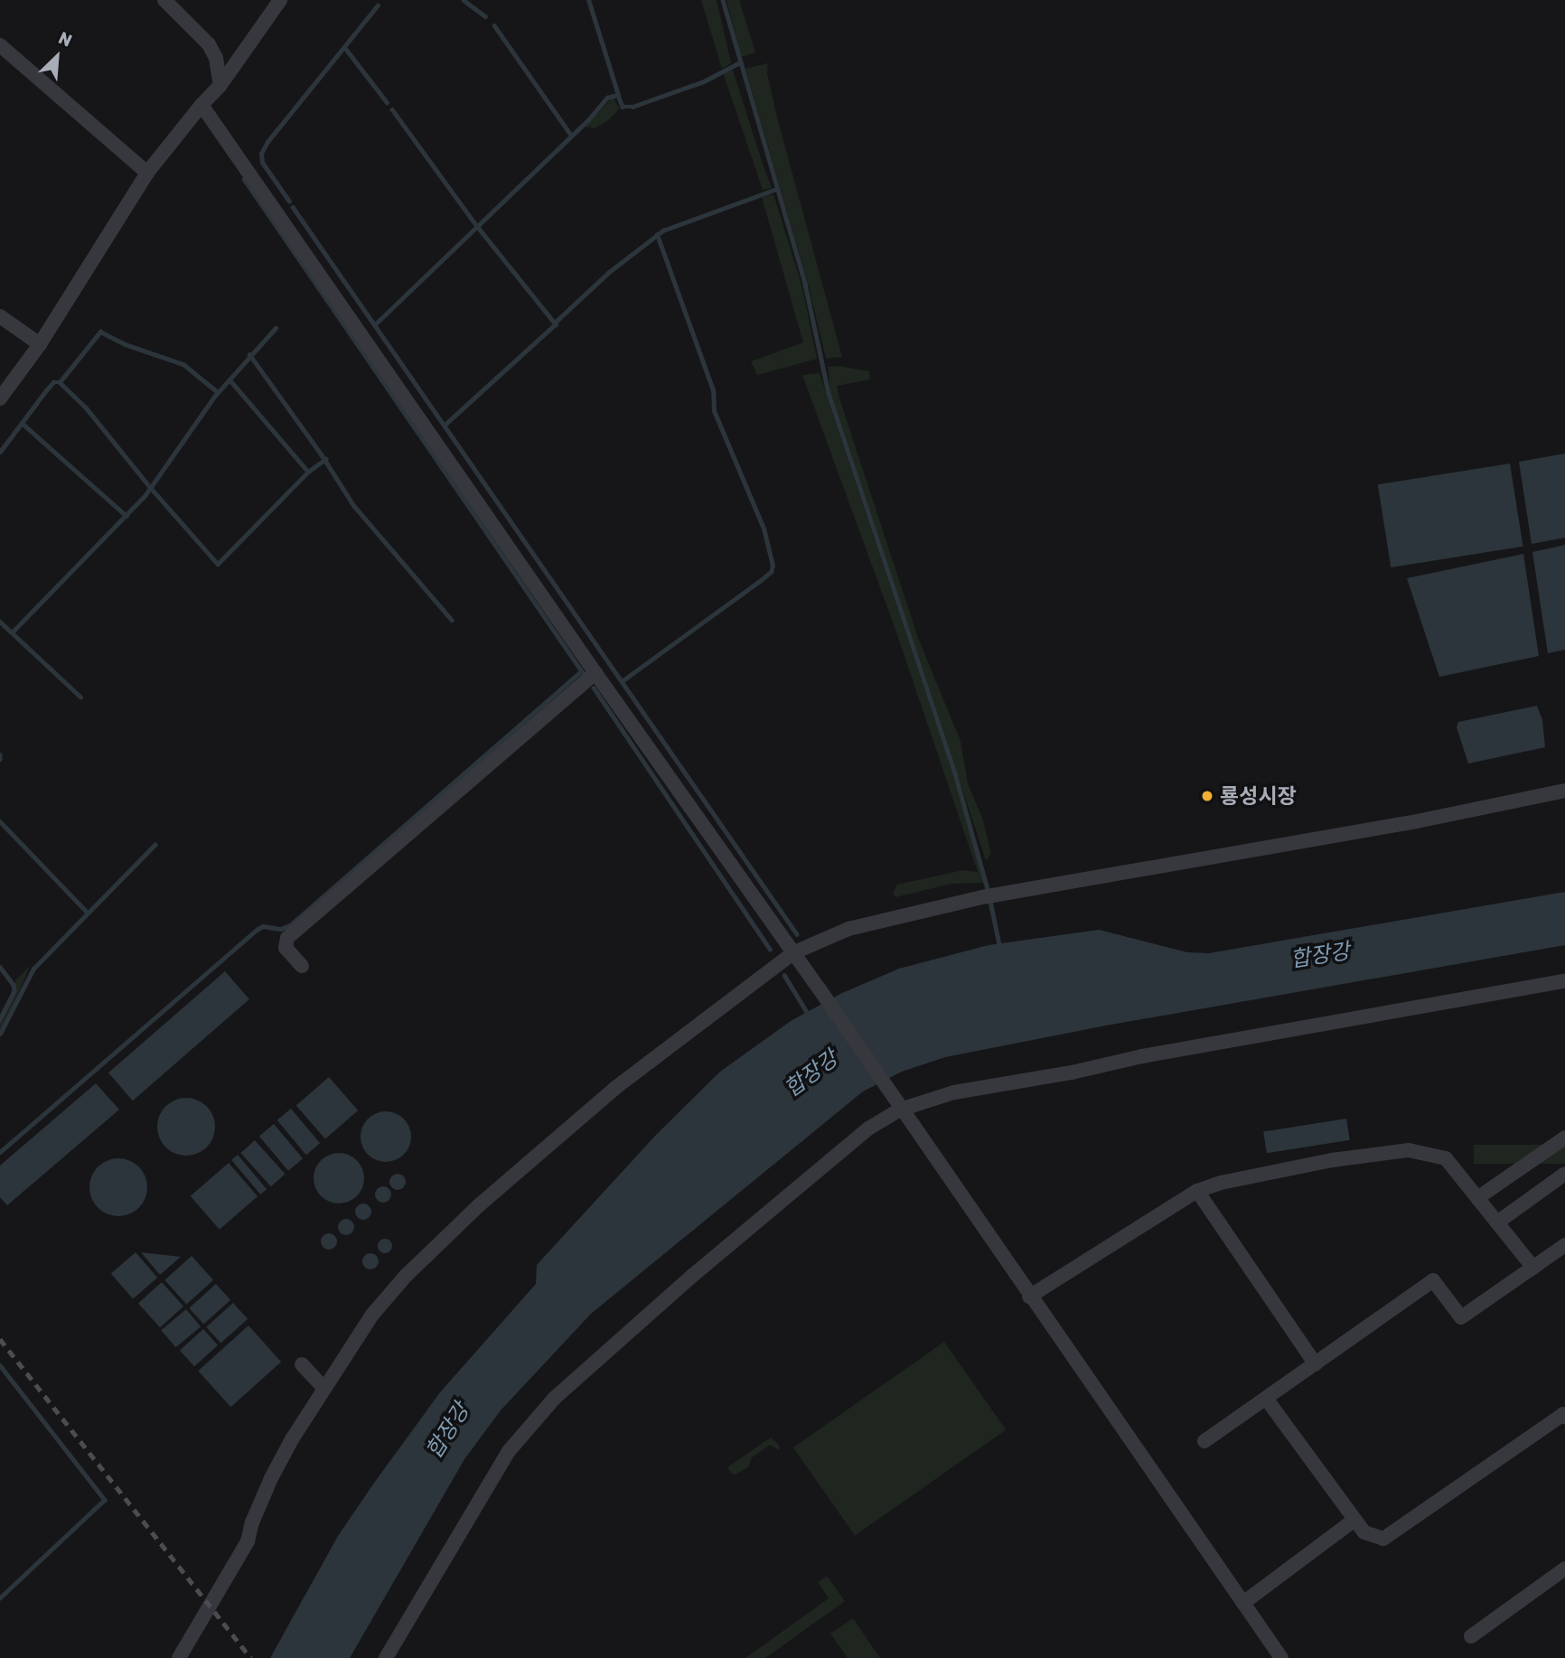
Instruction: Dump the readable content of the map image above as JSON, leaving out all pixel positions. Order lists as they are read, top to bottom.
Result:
{
  "water": ["합장강"],
  "places": ["룡성시장"],
  "north": "top right"
}
